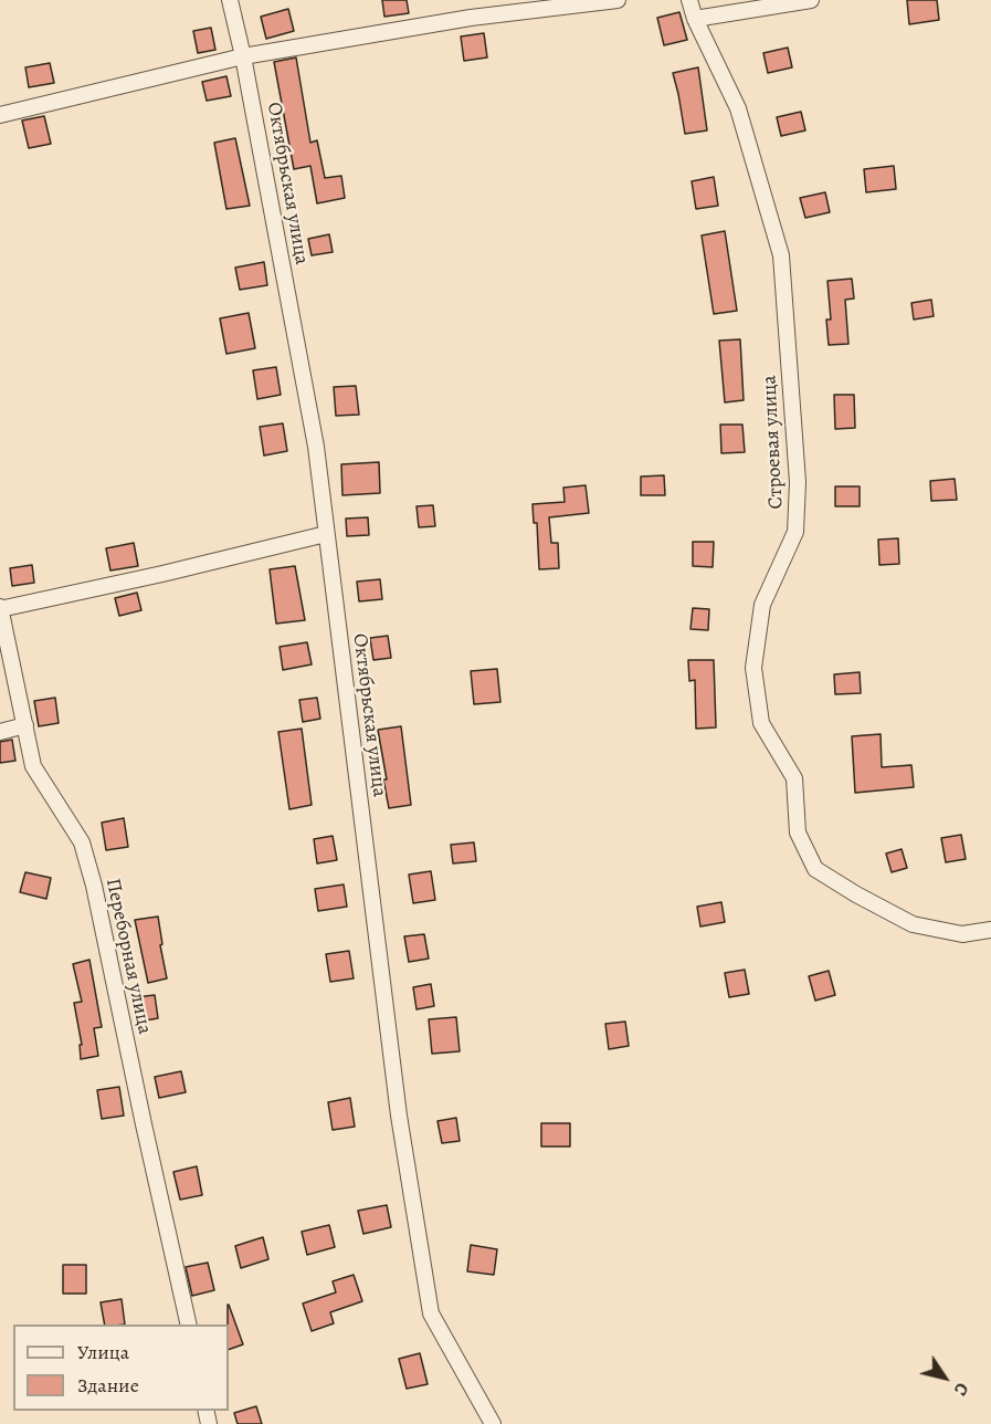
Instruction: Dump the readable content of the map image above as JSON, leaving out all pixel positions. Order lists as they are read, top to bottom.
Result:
{
  "streets": {
    "street": ["Октябрьская улица", "Строевая улица", "Переборная улица"]
  },
  "legend": ["Улица", "Здание"],
  "north": "bottom right"
}
